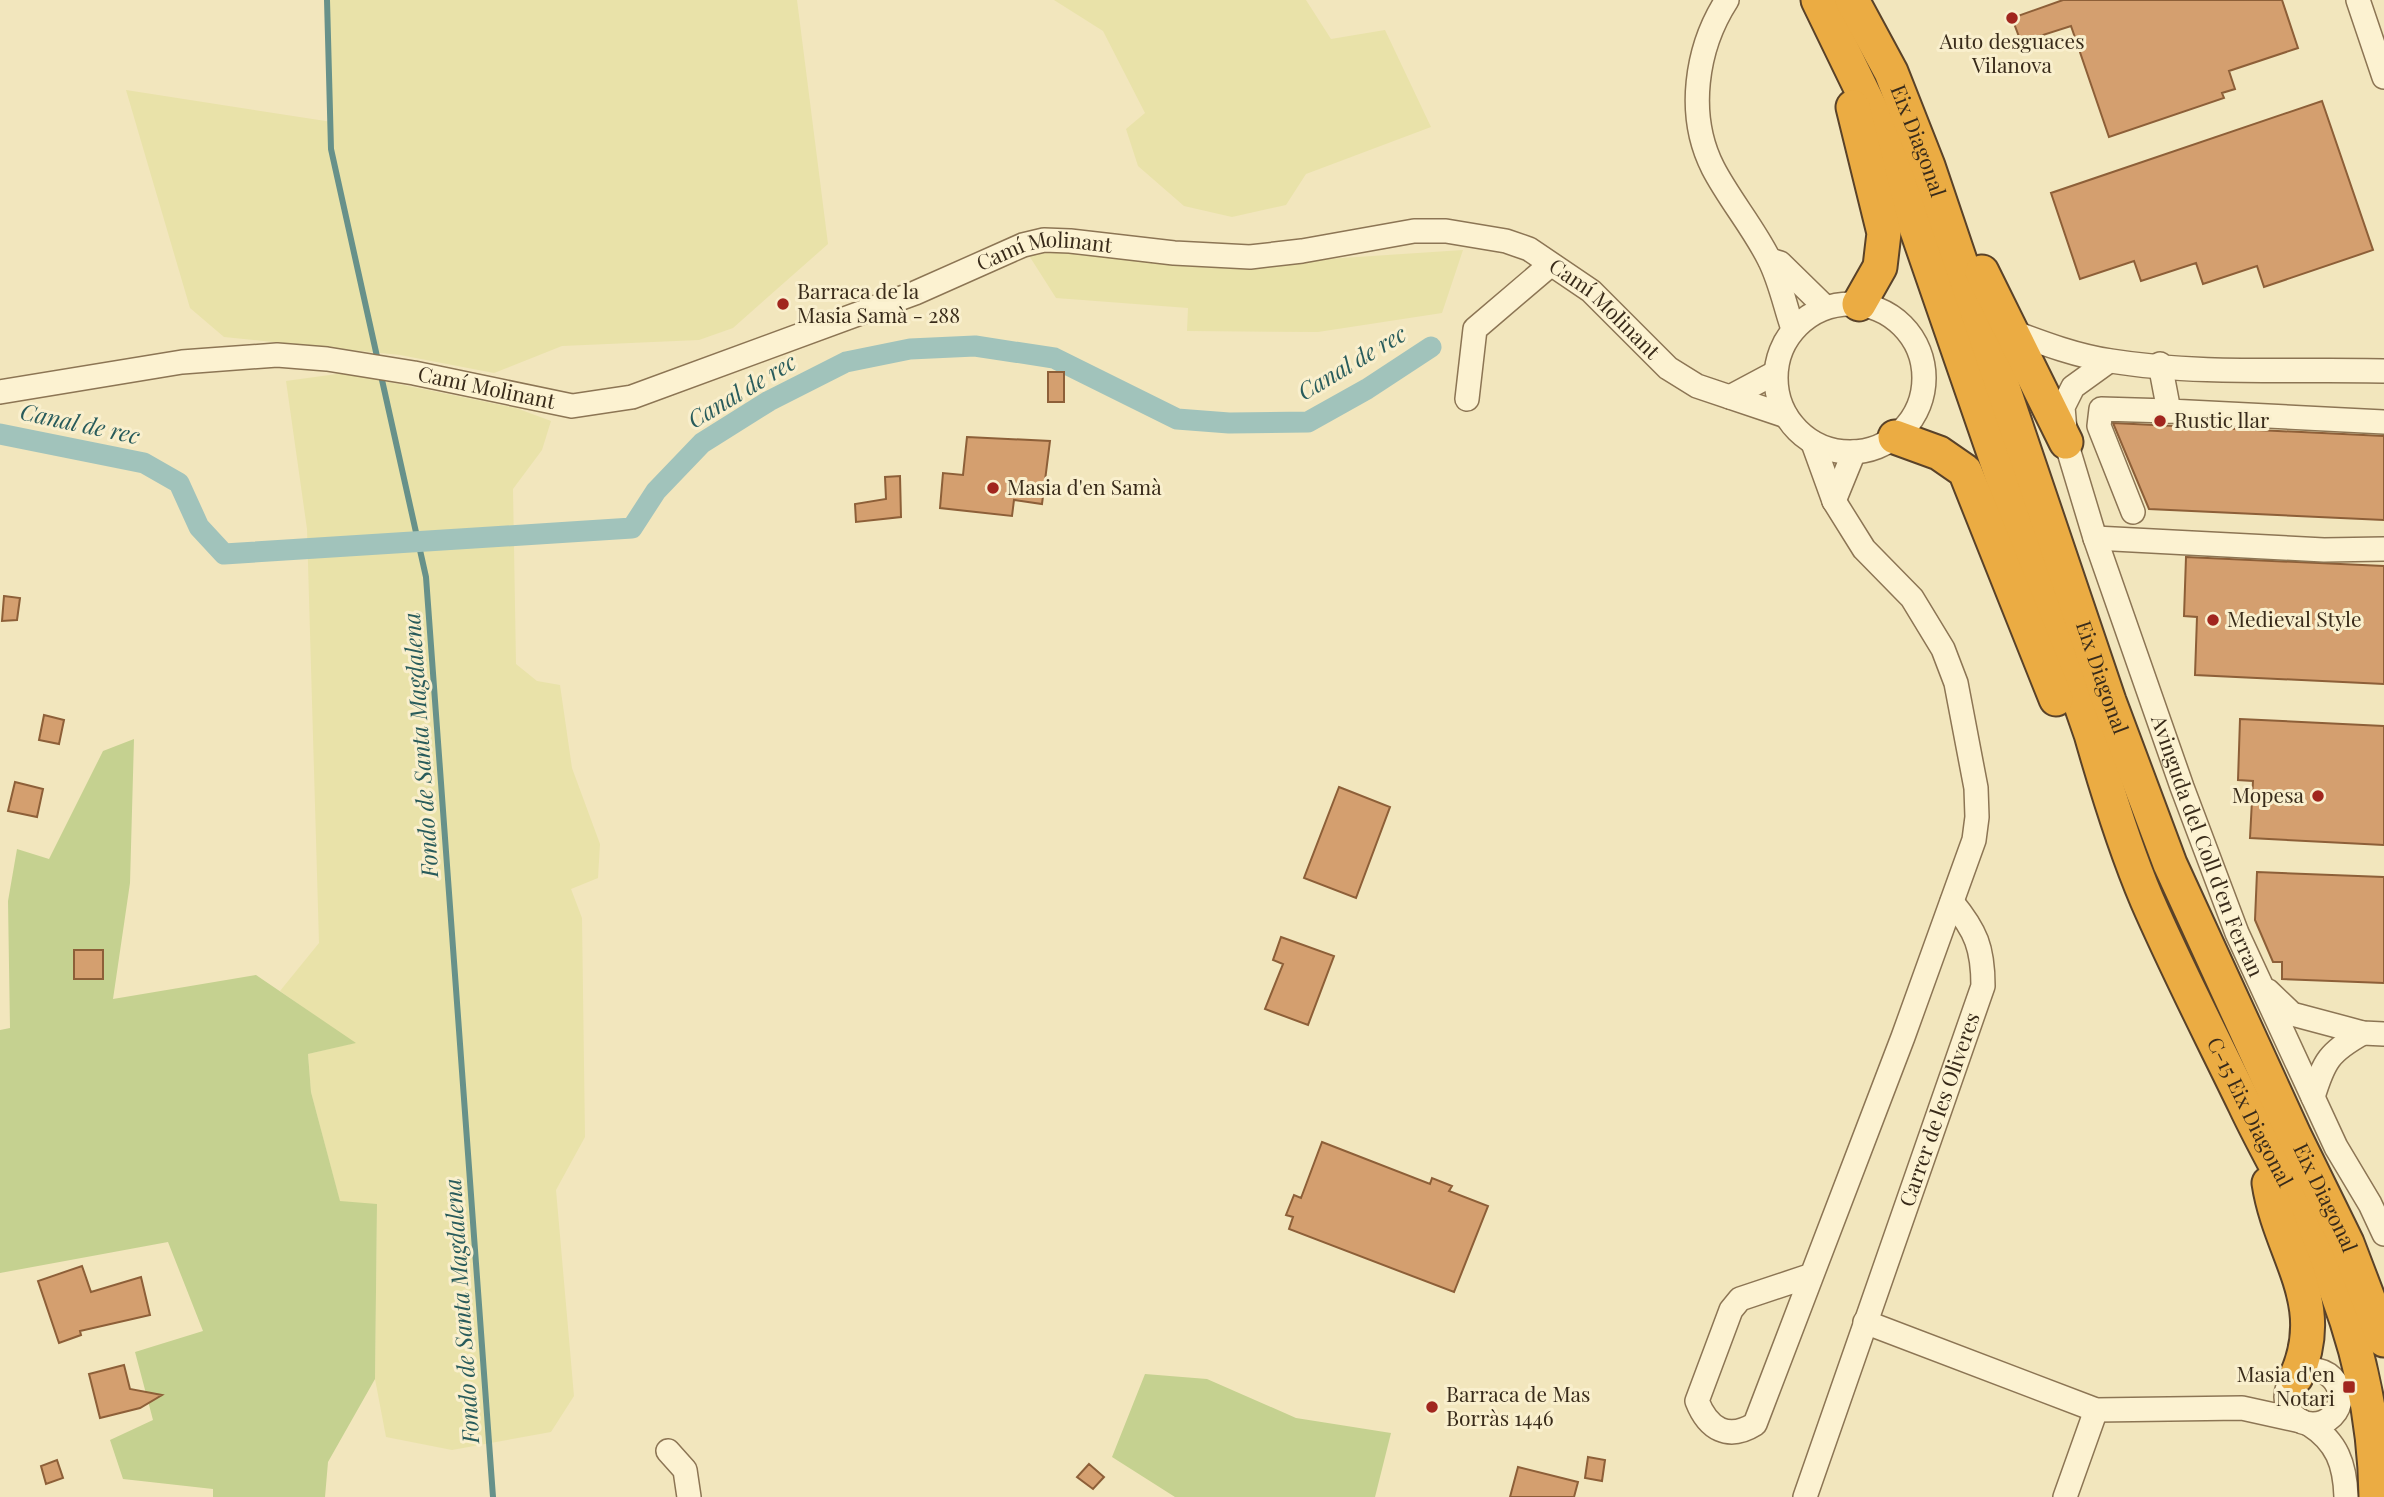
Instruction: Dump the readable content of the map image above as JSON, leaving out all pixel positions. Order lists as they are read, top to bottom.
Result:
{
  "streets": {
    "highway": ["Eix Diagonal", "C-15 Eix Diagonal"],
    "street": ["Camí Molinant", "Avinguda del Coll d'en Ferran", "Carrer de les Oliveres"]
  },
  "crossings": [
    ["Eix Diagonal", "C-15 Eix Diagonal"]
  ],
  "water": ["Canal de rec", "Fondo de Santa Magdalena"],
  "places": {
    "other": [
      "Auto desguaces Vilanova",
      "Barraca de la Masia Samà - 288",
      "Rustic llar",
      "Masia d'en Samà",
      "Medieval Style",
      "Mopesa",
      "Barraca de Mas Borràs 1446"
    ],
    "transit": ["Masia d'en Notari"]
  }
}
